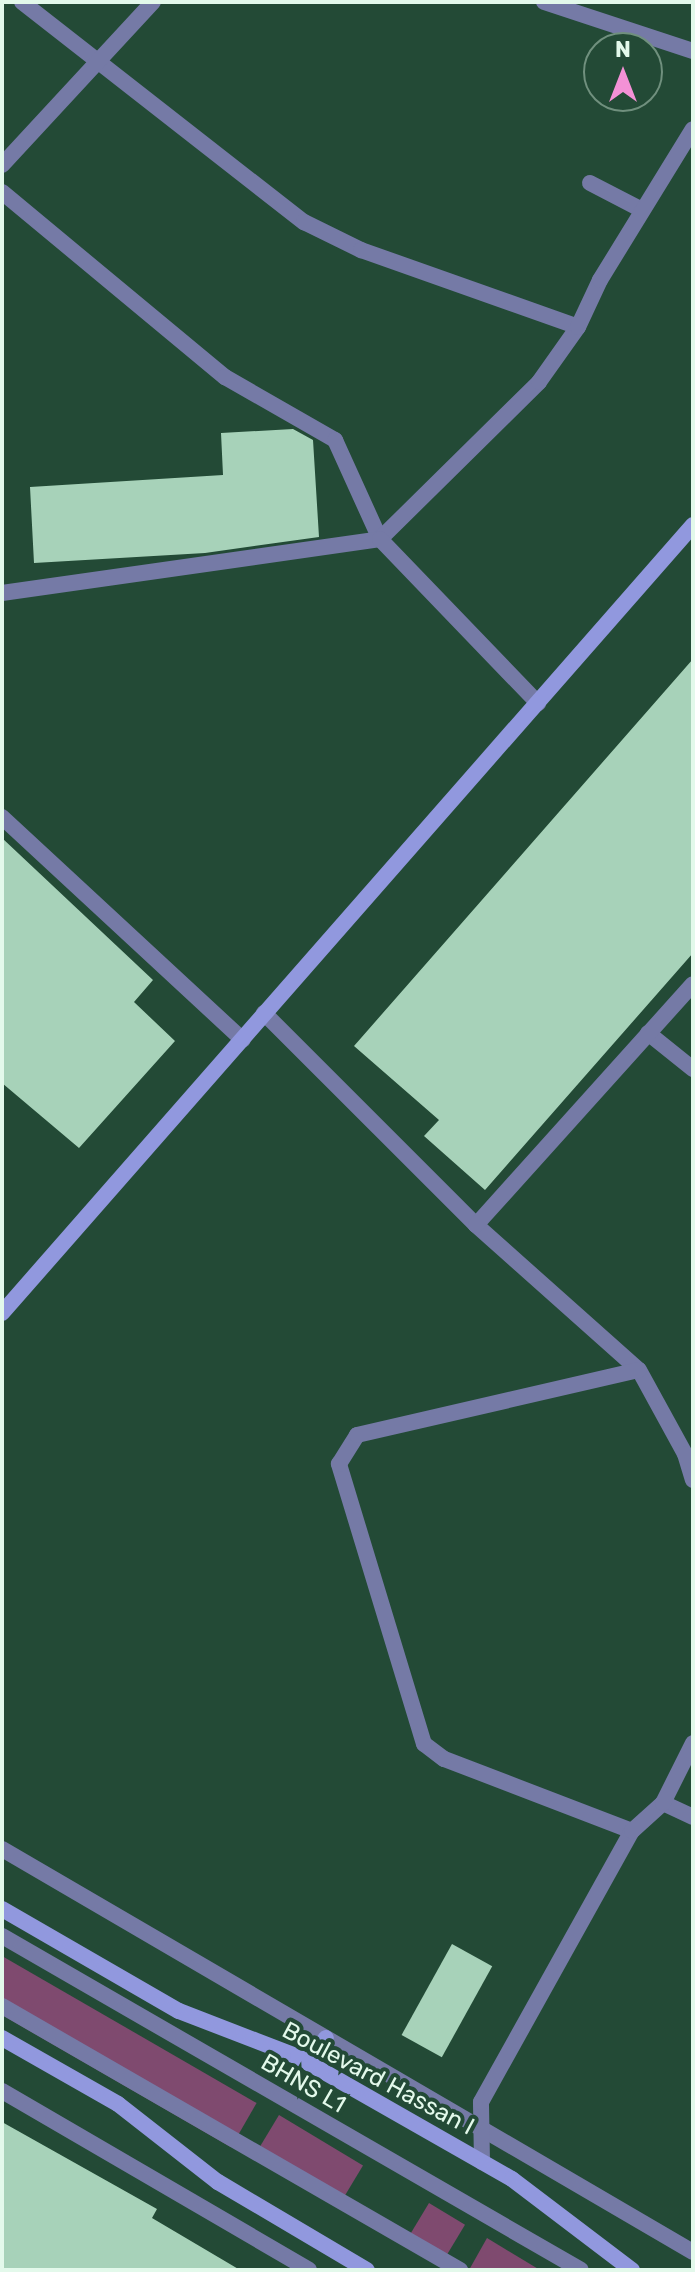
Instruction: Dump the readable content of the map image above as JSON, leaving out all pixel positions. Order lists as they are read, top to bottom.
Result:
{
  "streets": {
    "main road": ["Boulevard Hassan I"],
    "street": ["BHNS L1"]
  },
  "north": "top"
}
